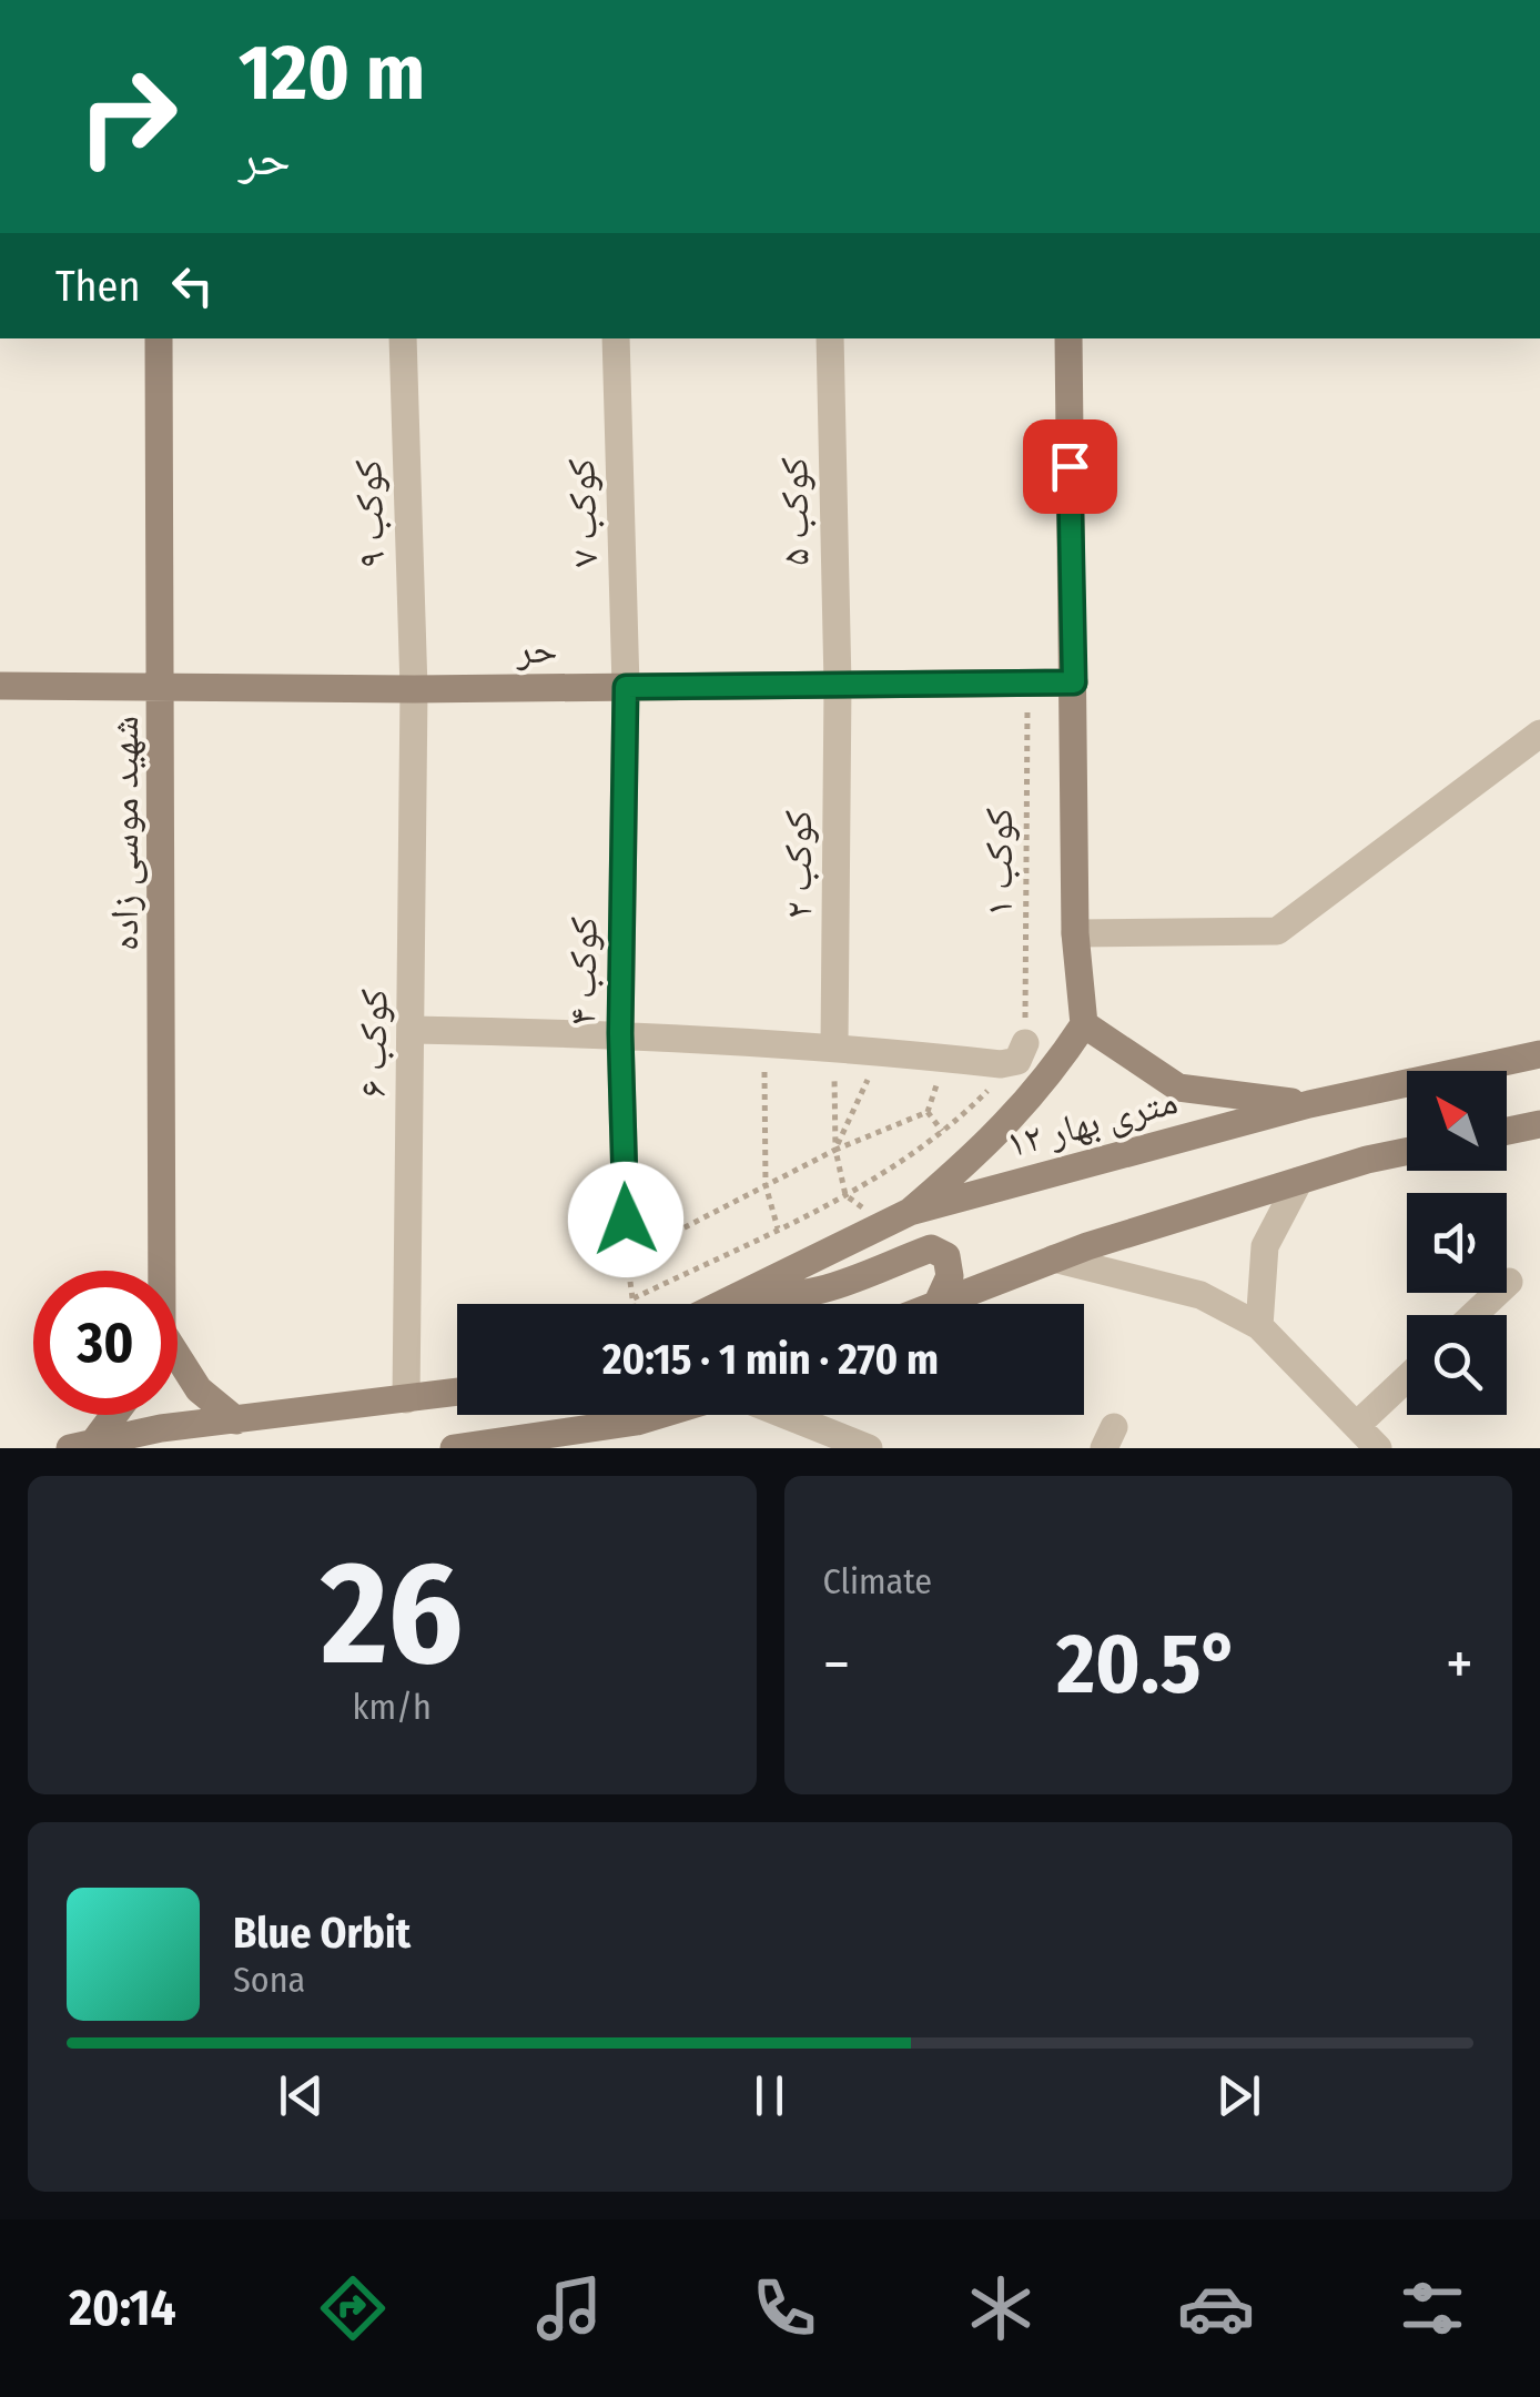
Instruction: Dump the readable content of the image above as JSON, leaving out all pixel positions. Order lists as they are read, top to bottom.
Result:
{
  "streets": {
    "street": [
      "کوکب ۵",
      "کوکب ۷",
      "کوکب ۹",
      "حر",
      "شهید موسی زاده",
      "کوکب ۲",
      "کوکب ۴",
      "کوکب ۶",
      "۱۲ متری بهار"
    ],
    "path": ["کوکب ۱"]
  },
  "crossings": [
    ["کوکب ۵", "حر"],
    ["کوکب ۵", "کوکب ۲"],
    ["کوکب ۷", "حر"],
    ["کوکب ۷", "کوکب ۴"],
    ["کوکب ۹", "حر"],
    ["کوکب ۹", "کوکب ۶"],
    ["حر", "شهید موسی زاده"],
    ["حر", "کوکب ۱"],
    ["حر", "کوکب ۲"],
    ["حر", "کوکب ۴"],
    ["حر", "کوکب ۶"]
  ],
  "north": "top left",
  "page": {
    "turn": ["120 m", "حر"],
    "then": "Then",
    "limit": "30",
    "trip": "20:15 · 1 min · 270 m",
    "tile": [
      ["26", "km/h"],
      "Climate"
    ],
    "heat": ["−", "20.5°", "+"],
    "song": ["Blue Orbit", "Sona"],
    "tabs": "20:14"
  }
}
